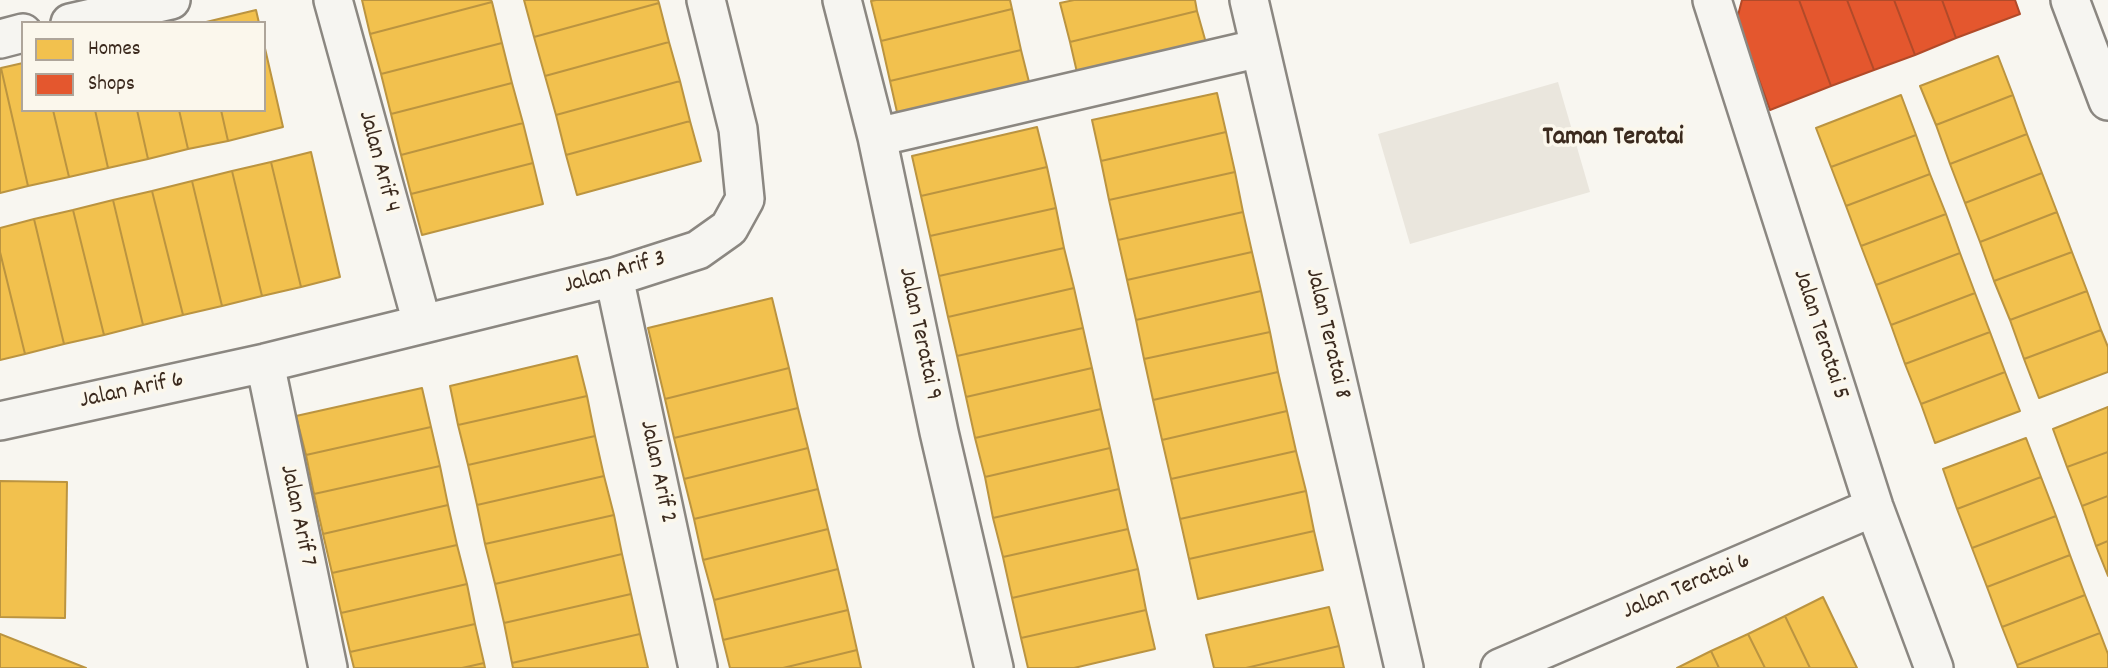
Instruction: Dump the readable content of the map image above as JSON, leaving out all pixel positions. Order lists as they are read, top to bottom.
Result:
{
  "streets": {
    "street": [
      "Jalan Arif 4",
      "Jalan Arif 3",
      "Jalan Teratai 9",
      "Jalan Teratai 8",
      "Jalan Teratai 5",
      "Jalan Arif 6",
      "Jalan Arif 2",
      "Jalan Arif 7",
      "Jalan Teratai 6"
    ]
  },
  "crossings": [
    ["Jalan Arif 4", "Jalan Arif 3"],
    ["Jalan Arif 3", "Jalan Arif 6"],
    ["Jalan Arif 3", "Jalan Arif 2"],
    ["Jalan Arif 3", "Jalan Arif 7"],
    ["Jalan Teratai 5", "Jalan Teratai 6"],
    ["Jalan Arif 6", "Jalan Arif 7"]
  ],
  "districts": ["Taman Teratai"],
  "legend": ["Homes", "Shops"]
}
